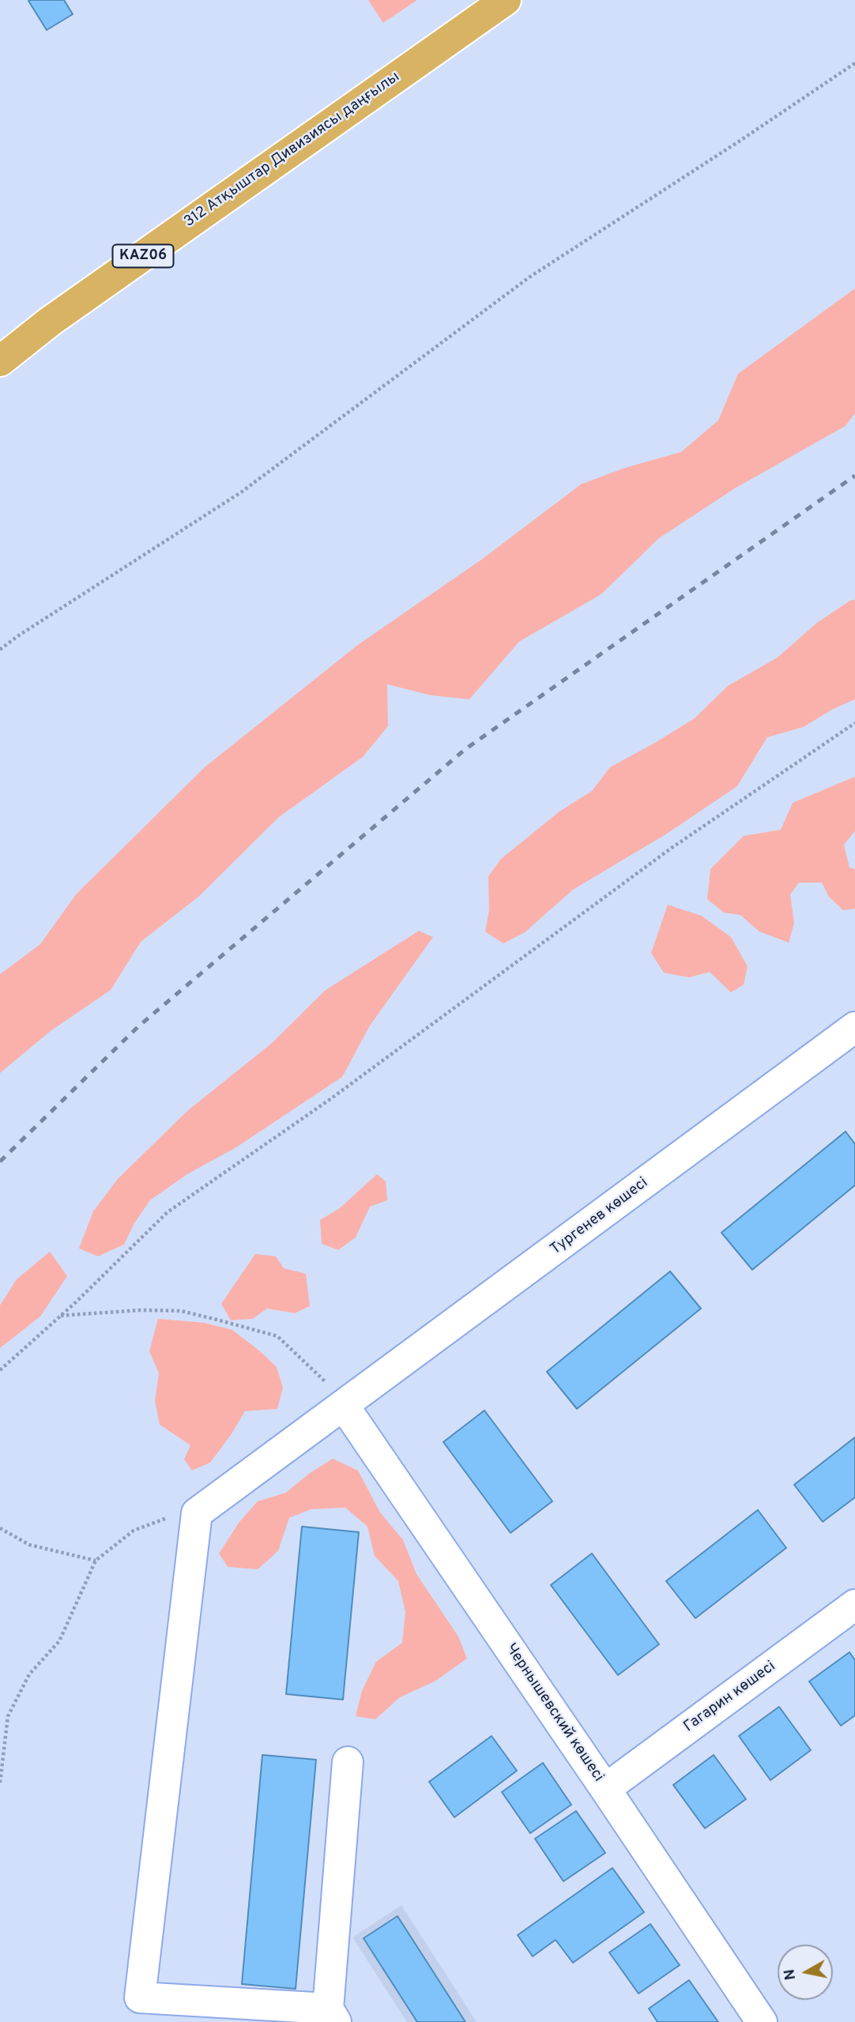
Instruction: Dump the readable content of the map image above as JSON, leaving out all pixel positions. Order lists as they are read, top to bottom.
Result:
{
  "streets": {
    "highway": ["312 Атқыштар Дивизиясы даңғылы", "KАZ06"],
    "street": ["Тургенев көшесі", "Гагарин көшесі", "Чернышевский көшесі"]
  },
  "crossings": [
    ["Тургенев көшесі", "Чернышевский көшесі"],
    ["Гагарин көшесі", "Чернышевский көшесі"]
  ],
  "north": "left"
}
